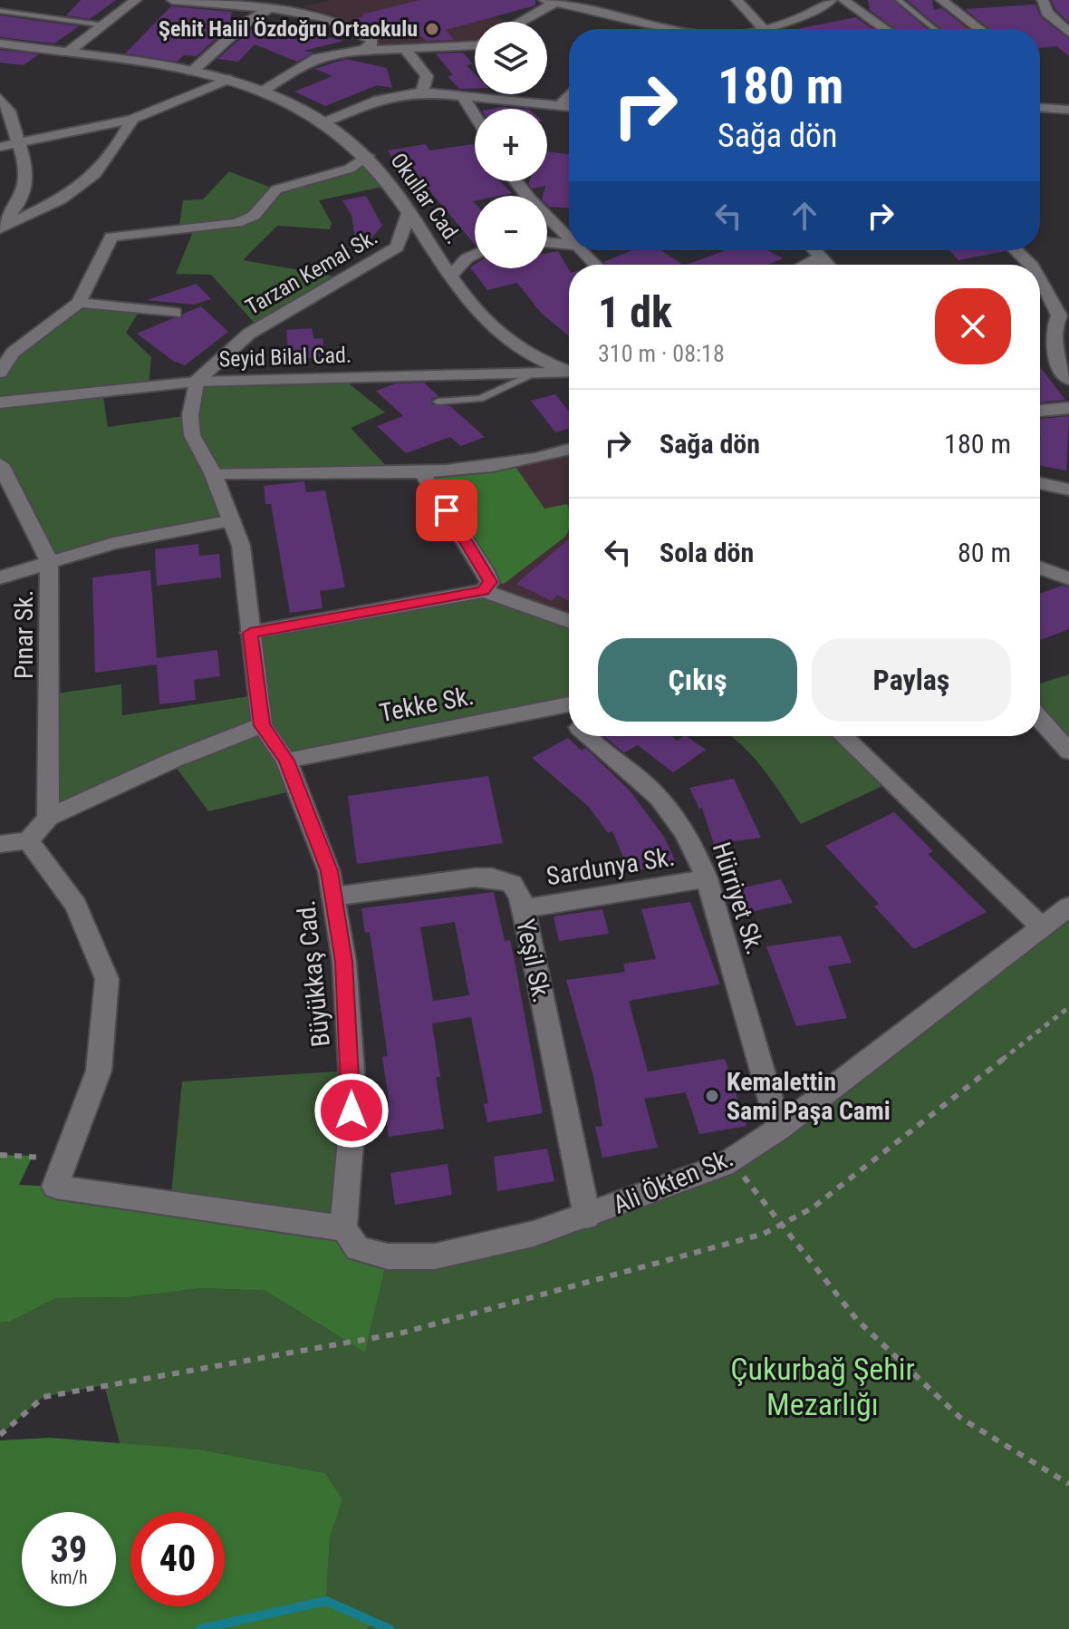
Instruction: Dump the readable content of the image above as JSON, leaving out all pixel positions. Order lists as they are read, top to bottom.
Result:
{
  "streets": {
    "street": [
      "Okullar Cad.",
      "Tarzan Kemal Sk.",
      "Seyid Bilal Cad.",
      "Pınar Sk.",
      "Tekke Sk.",
      "Sardunya Sk.",
      "Hürriyet Sk.",
      "Yeşil Sk.",
      "Büyükkaş Cad.",
      "Ali Ökten Sk."
    ]
  },
  "crossings": [
    ["Okullar Cad.", "Tarzan Kemal Sk."],
    ["Tarzan Kemal Sk.", "Seyid Bilal Cad."],
    ["Tekke Sk.", "Büyükkaş Cad."],
    ["Sardunya Sk.", "Hürriyet Sk."],
    ["Sardunya Sk.", "Yeşil Sk."],
    ["Hürriyet Sk.", "Ali Ökten Sk."],
    ["Yeşil Sk.", "Büyükkaş Cad."],
    ["Yeşil Sk.", "Ali Ökten Sk."],
    ["Büyükkaş Cad.", "Ali Ökten Sk."]
  ],
  "parks": ["Çukurbağ Şehir Mezarlığı"],
  "places": ["Şehit Halil Özdoğru Ortaokulu", "Kemalettin Sami Paşa Cami"],
  "page": {
    "map_buttons": ["+", "−"],
    "turn": ["180 m", "Sağa dön"],
    "heading": ["1 dk", "310 m · 08:18"],
    "list": [
      {
        "name": "Sağa dön",
        "value": "180 m"
      },
      {
        "name": "Sola dön",
        "value": "80 m"
      }
    ],
    "buttons": ["Çıkış", "Paylaş"],
    "speed": "39 km/h",
    "limit": "40"
  }
}
